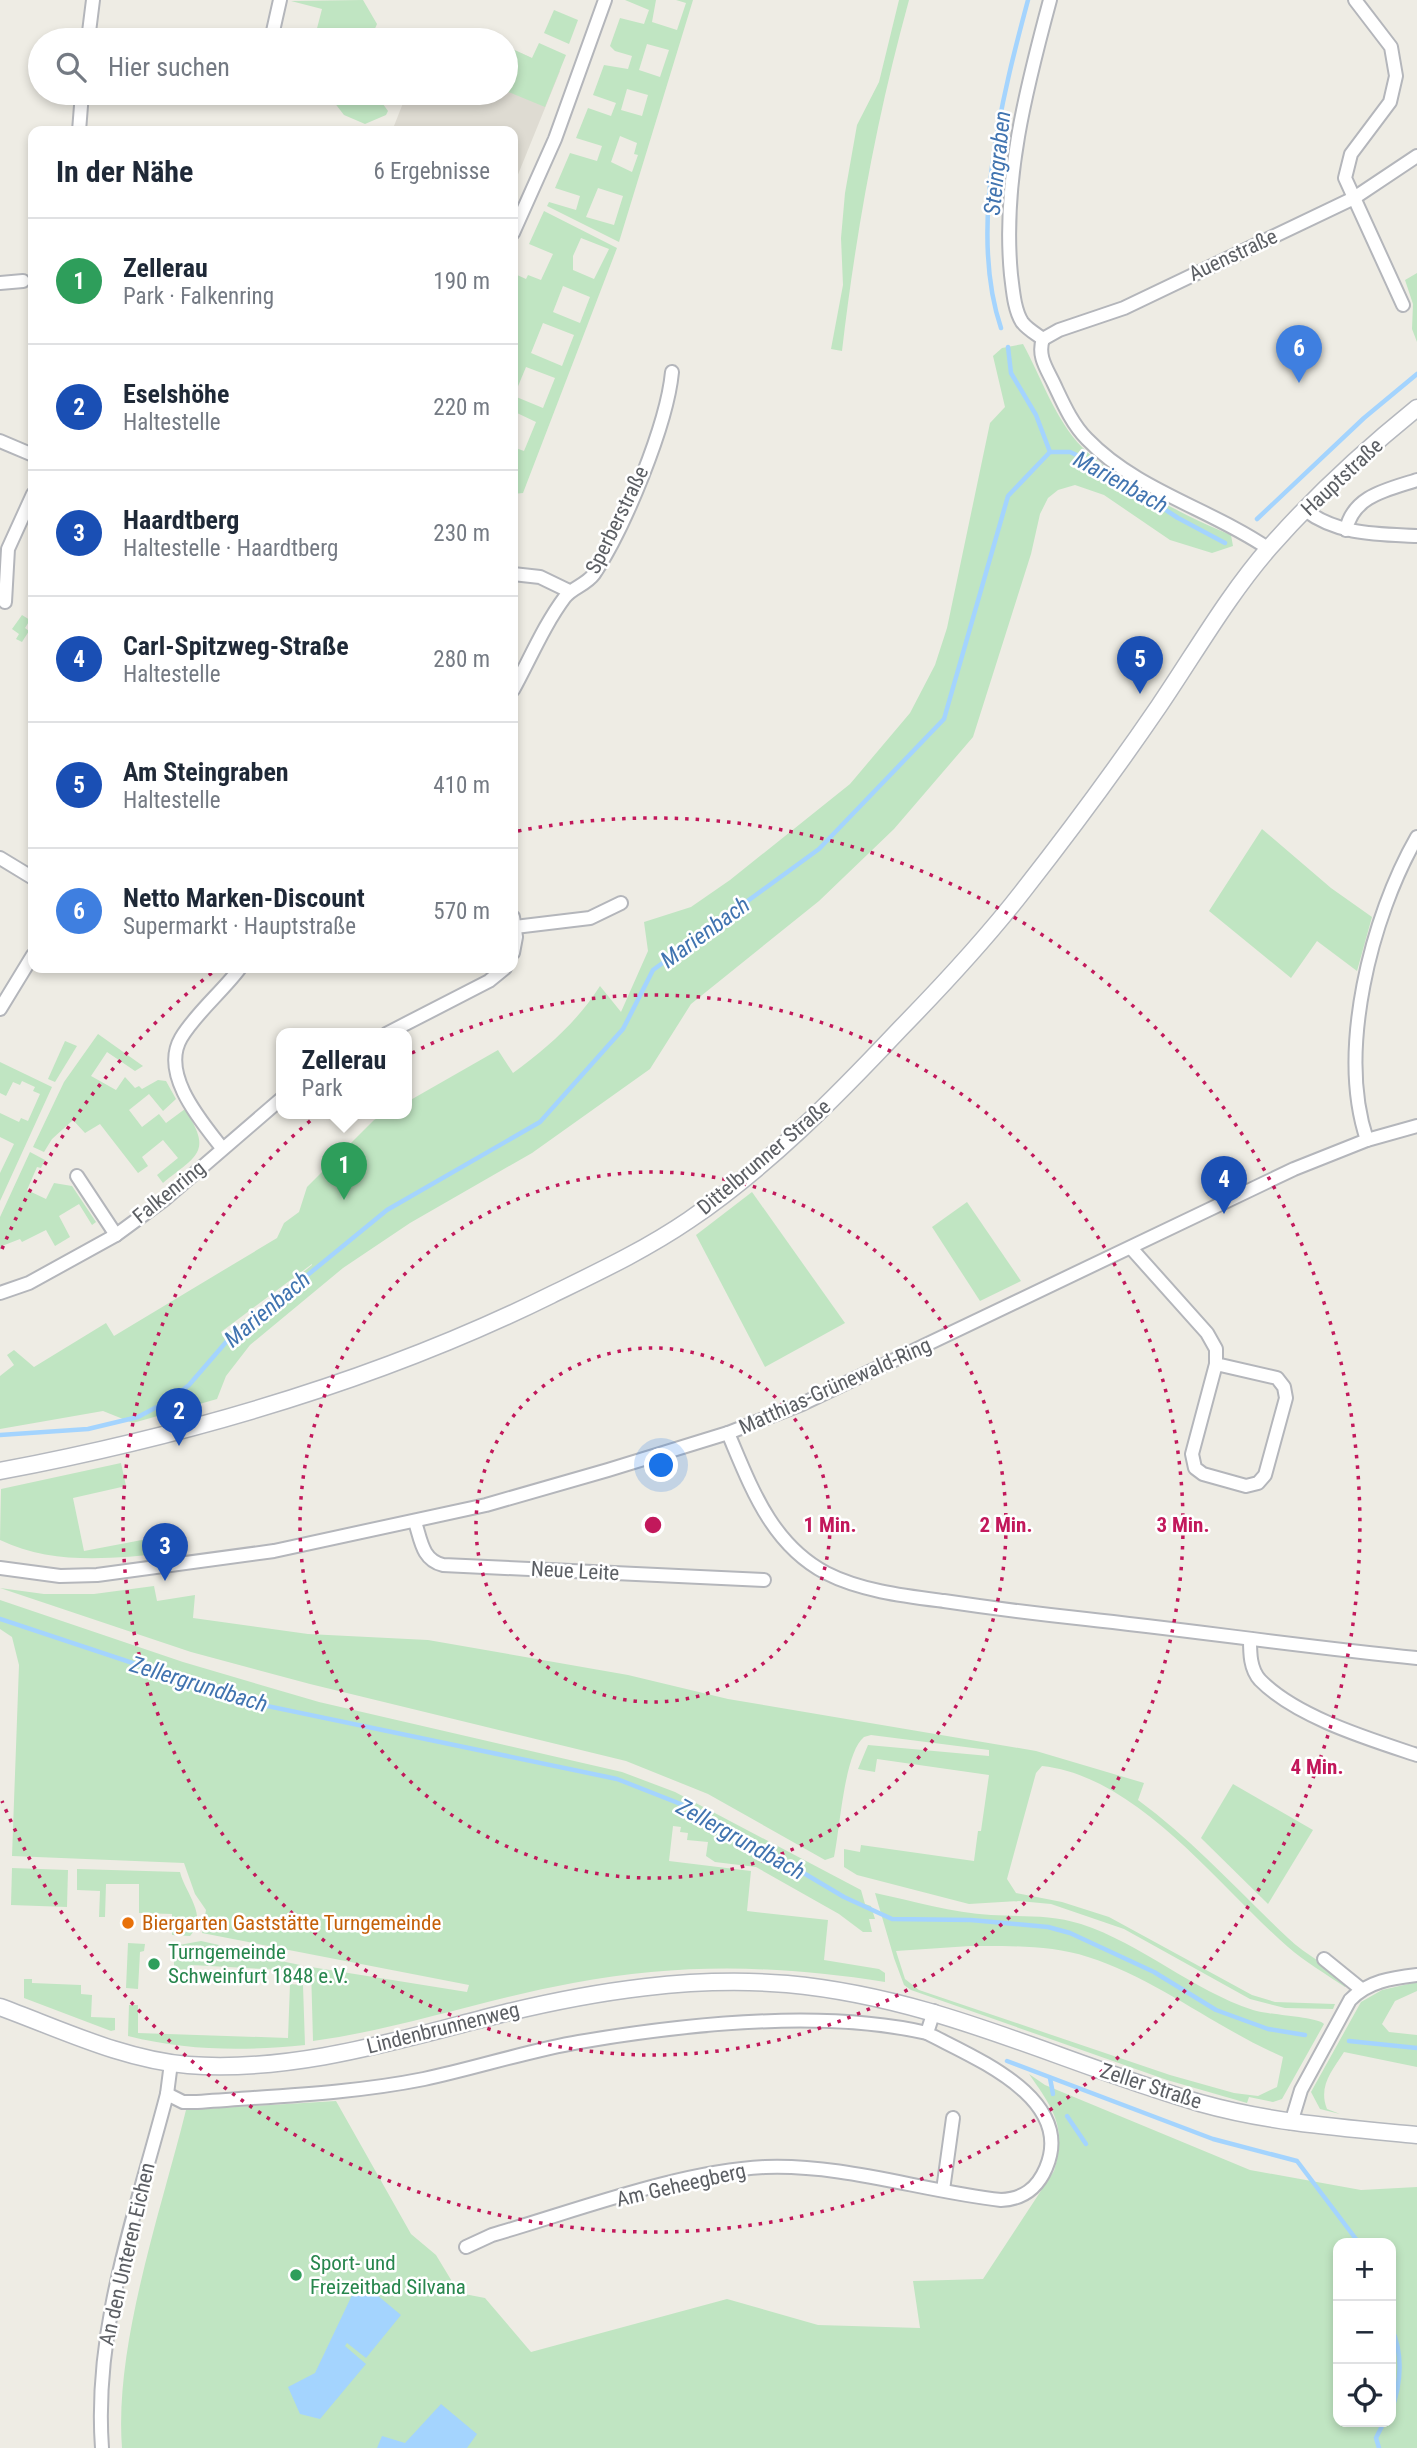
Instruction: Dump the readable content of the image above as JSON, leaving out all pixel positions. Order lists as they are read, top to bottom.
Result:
{
  "streets": {
    "street": [
      "Auenstraße",
      "Hauptstraße",
      "Sperberstraße",
      "Dittelbrunner Straße",
      "Falkenring",
      "Matthias-Grünewald-Ring",
      "Neue Leite",
      "Lindenbrunnenweg",
      "Zeller Straße",
      "Am Geheegberg",
      "An den Unteren Eichen"
    ]
  },
  "crossings": [
    ["Hauptstraße", "Dittelbrunner Straße"],
    ["Lindenbrunnenweg", "Zeller Straße"],
    ["Lindenbrunnenweg", "Am Geheegberg"],
    ["Lindenbrunnenweg", "An den Unteren Eichen"]
  ],
  "water": ["Steingraben", "Marienbach", "Zellergrundbach"],
  "places": ["Biergarten Gaststätte Turngemeinde", "Turngemeinde Schweinfurt 1848 e.V.", "Sport- und Freizeitbad Silvana"],
  "page": {
    "search": "Hier suchen",
    "heading": ["In der Nähe", "6 Ergebnisse"],
    "list": [
      {
        "mark": "1",
        "name": "Zellerau",
        "note": "Park · Falkenring",
        "value": "190 m"
      },
      {
        "mark": "2",
        "name": "Eselshöhe",
        "note": "Haltestelle",
        "value": "220 m"
      },
      {
        "mark": "3",
        "name": "Haardtberg",
        "note": "Haltestelle · Haardtberg",
        "value": "230 m"
      },
      {
        "mark": "4",
        "name": "Carl-Spitzweg-Straße",
        "note": "Haltestelle",
        "value": "280 m"
      },
      {
        "mark": "5",
        "name": "Am Steingraben",
        "note": "Haltestelle",
        "value": "410 m"
      },
      {
        "mark": "6",
        "name": "Netto Marken-Discount",
        "note": "Supermarkt · Hauptstraße",
        "value": "570 m"
      }
    ],
    "pins": [
      "6",
      "5",
      "1",
      "4",
      "2",
      "3"
    ],
    "popup": ["Zellerau", "Park"],
    "map_buttons": ["+", "−"]
  },
  "rings": [
    "1 Min.",
    "2 Min.",
    "3 Min.",
    "4 Min."
  ]
}
